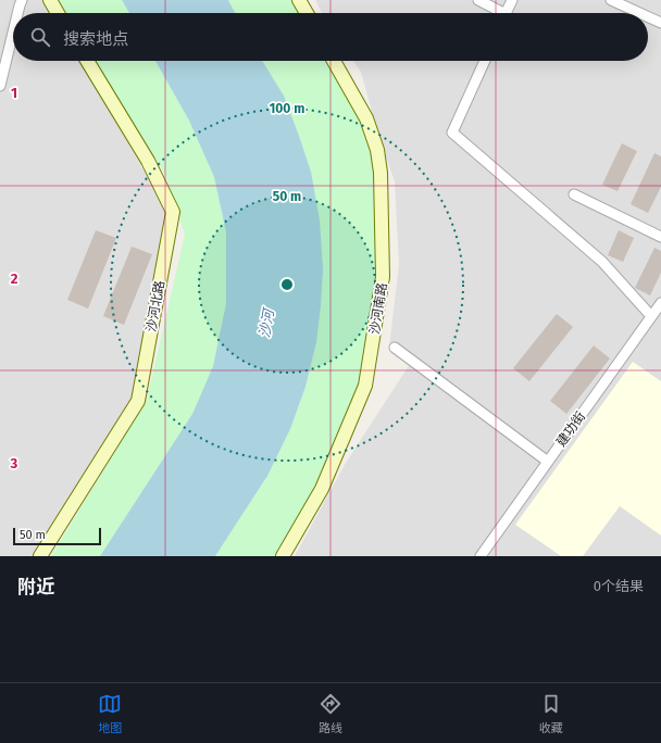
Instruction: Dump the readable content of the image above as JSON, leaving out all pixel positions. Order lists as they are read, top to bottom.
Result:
{
  "streets": {
    "street": ["沙河北路", "沙河南路", "建功街"]
  },
  "water": ["沙河"],
  "scale_bar": "50 m",
  "page": {
    "search": "搜索地点",
    "scale": "50 m",
    "heading": ["附近", "0个结果"],
    "nav": ["地图", "路线", "收藏"]
  },
  "grid": {
    "rows": ["1", "2", "3"]
  },
  "rings": ["100 m", "50 m"]
}
